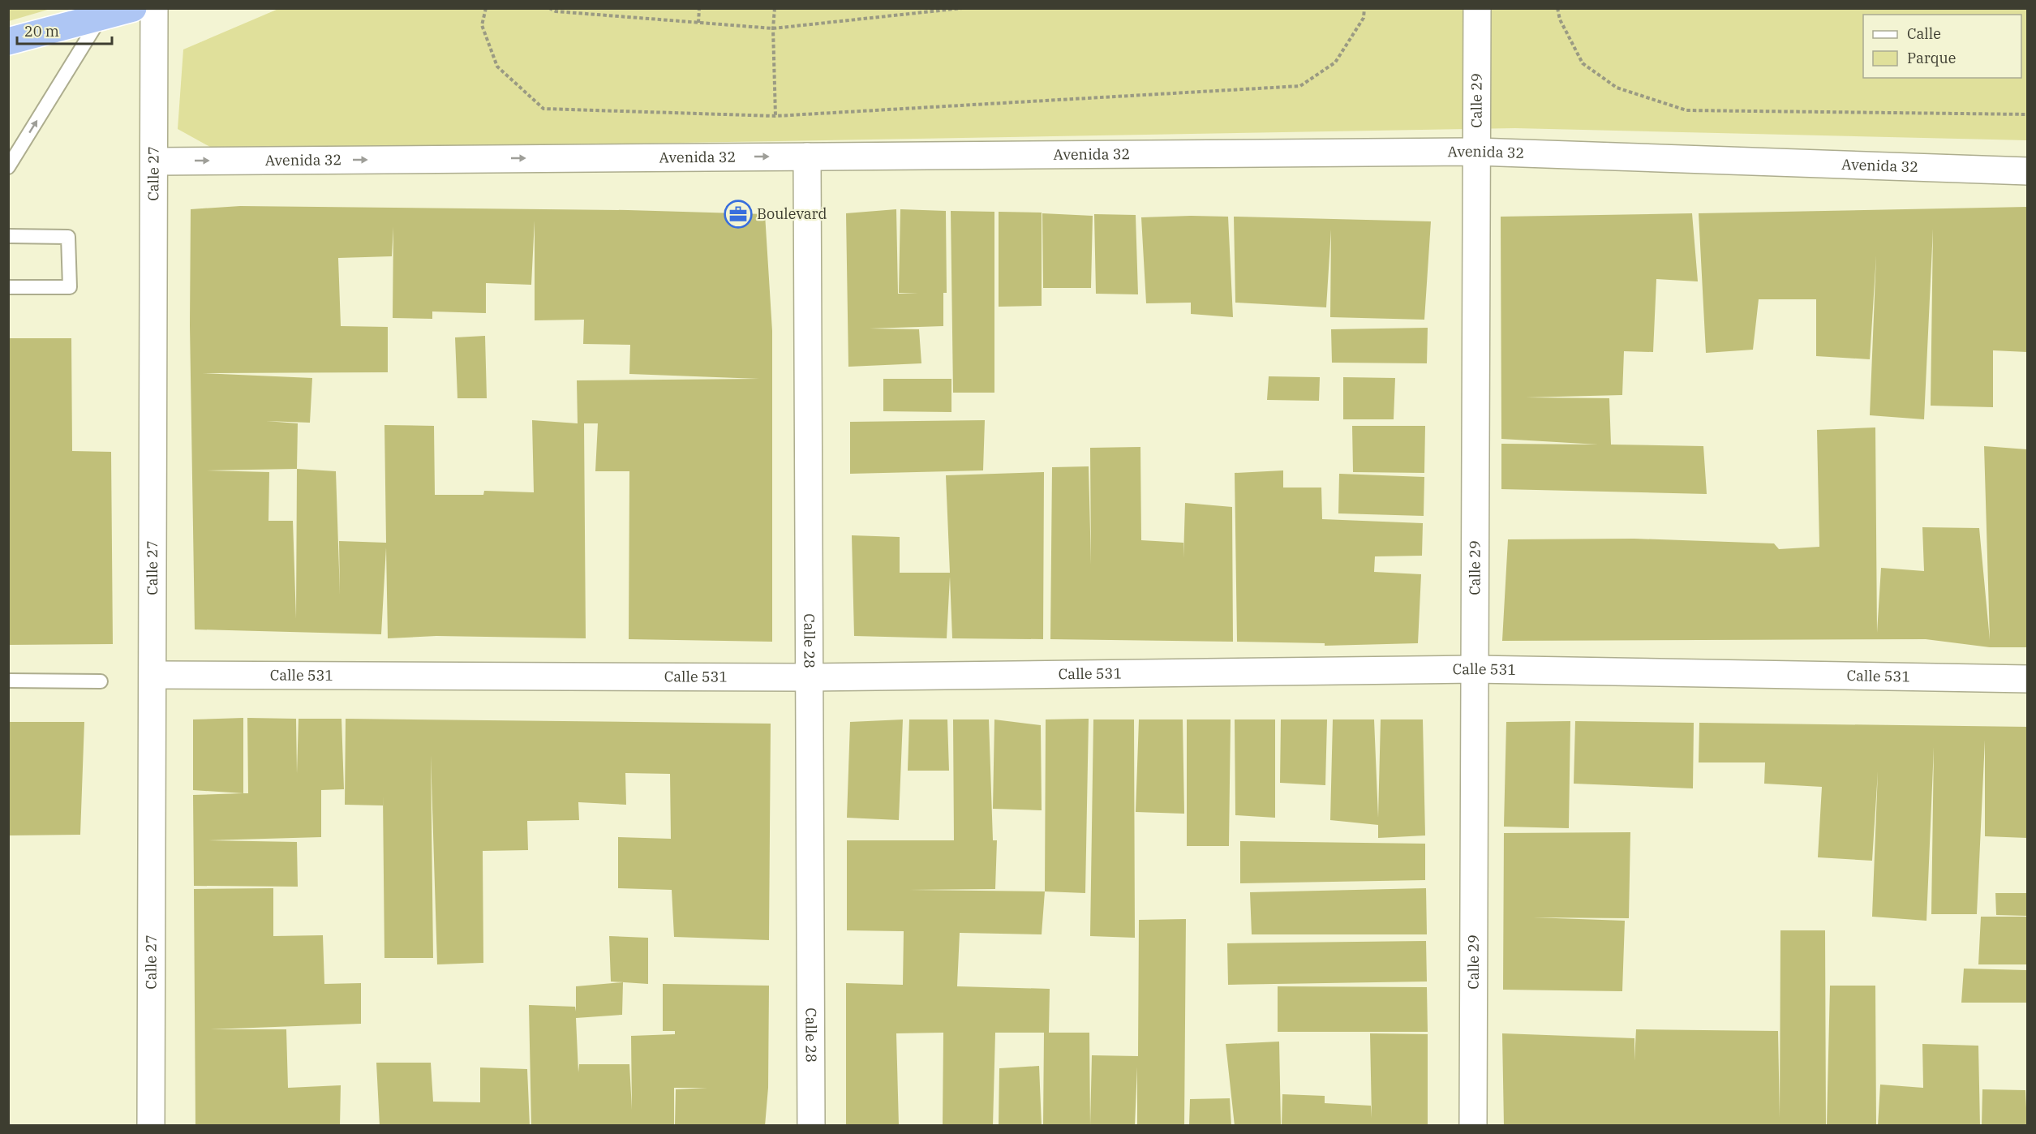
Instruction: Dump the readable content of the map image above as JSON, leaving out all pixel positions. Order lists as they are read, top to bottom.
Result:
{
  "streets": {
    "street": [
      "Calle 29",
      "Avenida 32",
      "Calle 27",
      "Calle 28",
      "Calle 531"
    ]
  },
  "crossings": [
    ["Calle 29", "Avenida 32"],
    ["Calle 29", "Calle 531"],
    ["Avenida 32", "Calle 27"],
    ["Avenida 32", "Calle 28"],
    ["Calle 27", "Calle 531"],
    ["Calle 28", "Calle 531"]
  ],
  "places": {
    "office": ["Boulevard"]
  },
  "legend": ["Calle", "Parque"],
  "scale_bar": "20 m"
}
